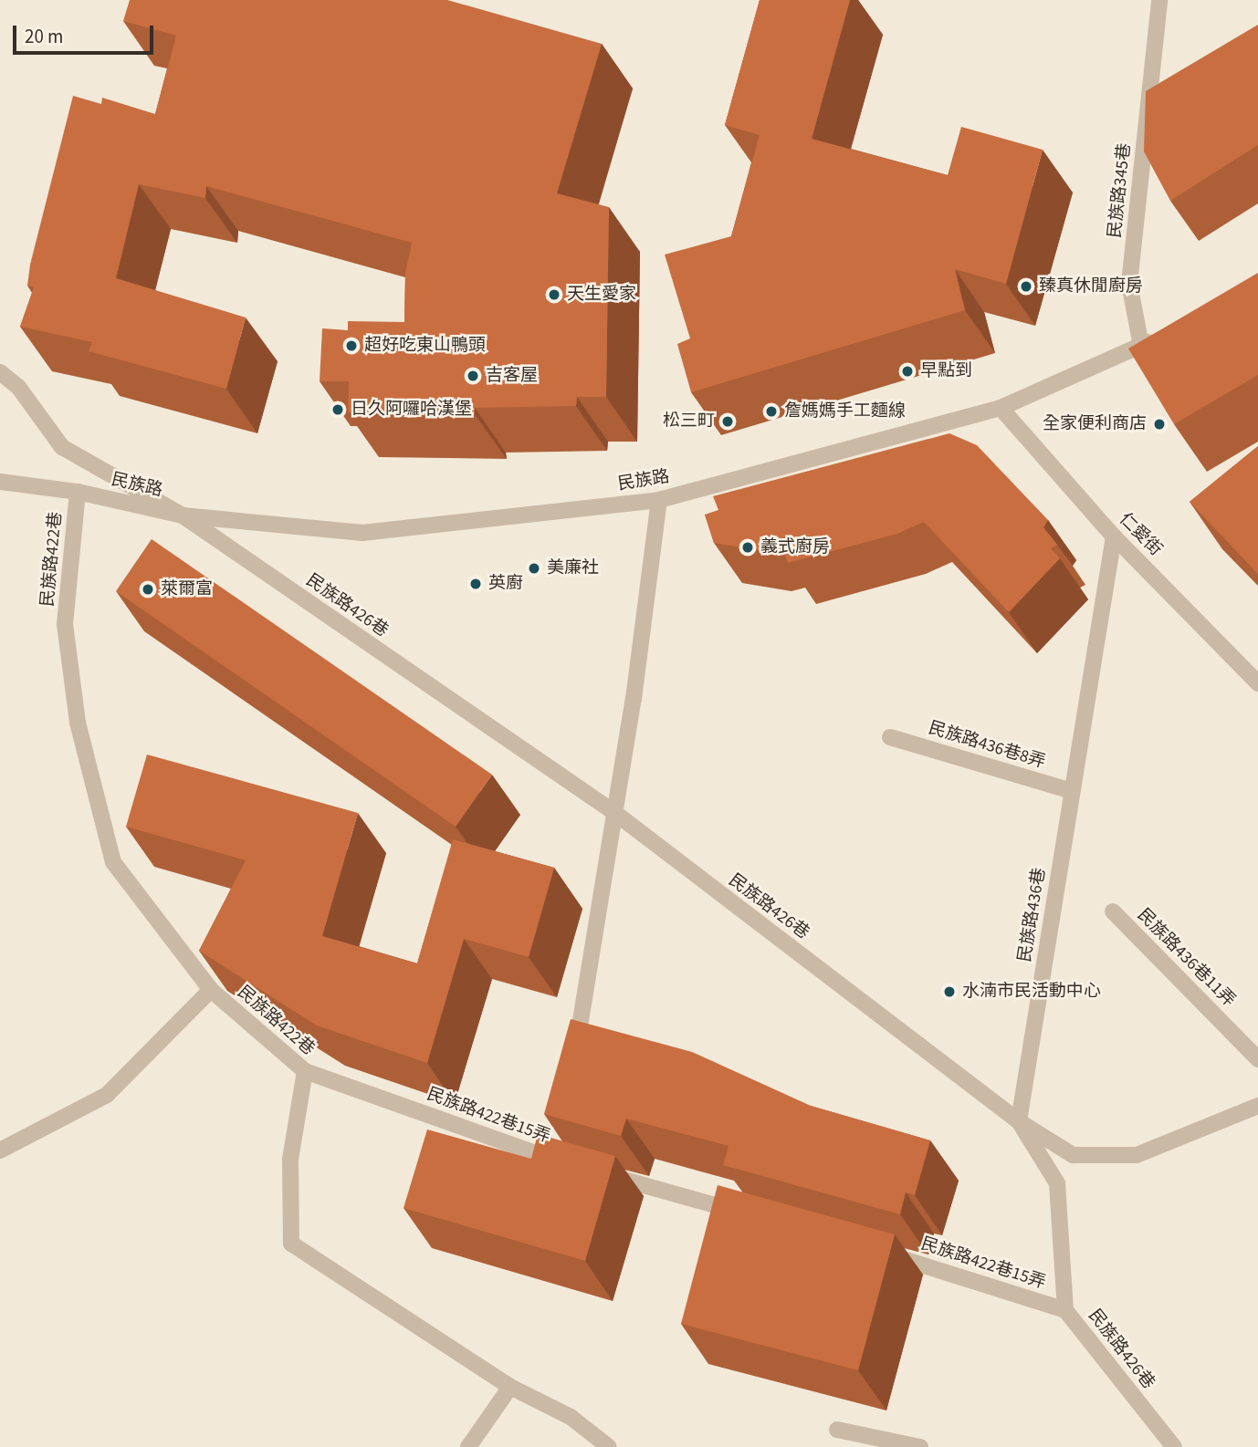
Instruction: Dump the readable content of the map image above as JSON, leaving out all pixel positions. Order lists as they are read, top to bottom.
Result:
{
  "streets": {
    "street": [
      "民族路345巷",
      "民族路",
      "仁愛街",
      "民族路422巷",
      "民族路426巷",
      "民族路436巷8弄",
      "民族路436巷",
      "民族路436巷11弄",
      "民族路422巷15弄"
    ]
  },
  "crossings": [
    ["民族路345巷", "民族路"],
    ["民族路", "仁愛街"],
    ["民族路", "民族路422巷"],
    ["民族路", "民族路426巷"],
    ["仁愛街", "民族路436巷"],
    ["民族路422巷", "民族路422巷15弄"],
    ["民族路426巷", "民族路436巷"],
    ["民族路426巷", "民族路422巷15弄"],
    ["民族路436巷8弄", "民族路436巷"]
  ],
  "places": [
    "臻真休閒廚房",
    "天生愛家",
    "超好吃東山鴨頭",
    "早點到",
    "吉客屋",
    "日久阿囉哈漢堡",
    "詹媽媽手工麵線",
    "松三町",
    "全家便利商店",
    "義式廚房",
    "美廉社",
    "英廚",
    "萊爾富",
    "水湳市民活動中心"
  ],
  "scale_bar": "20 m"
}
